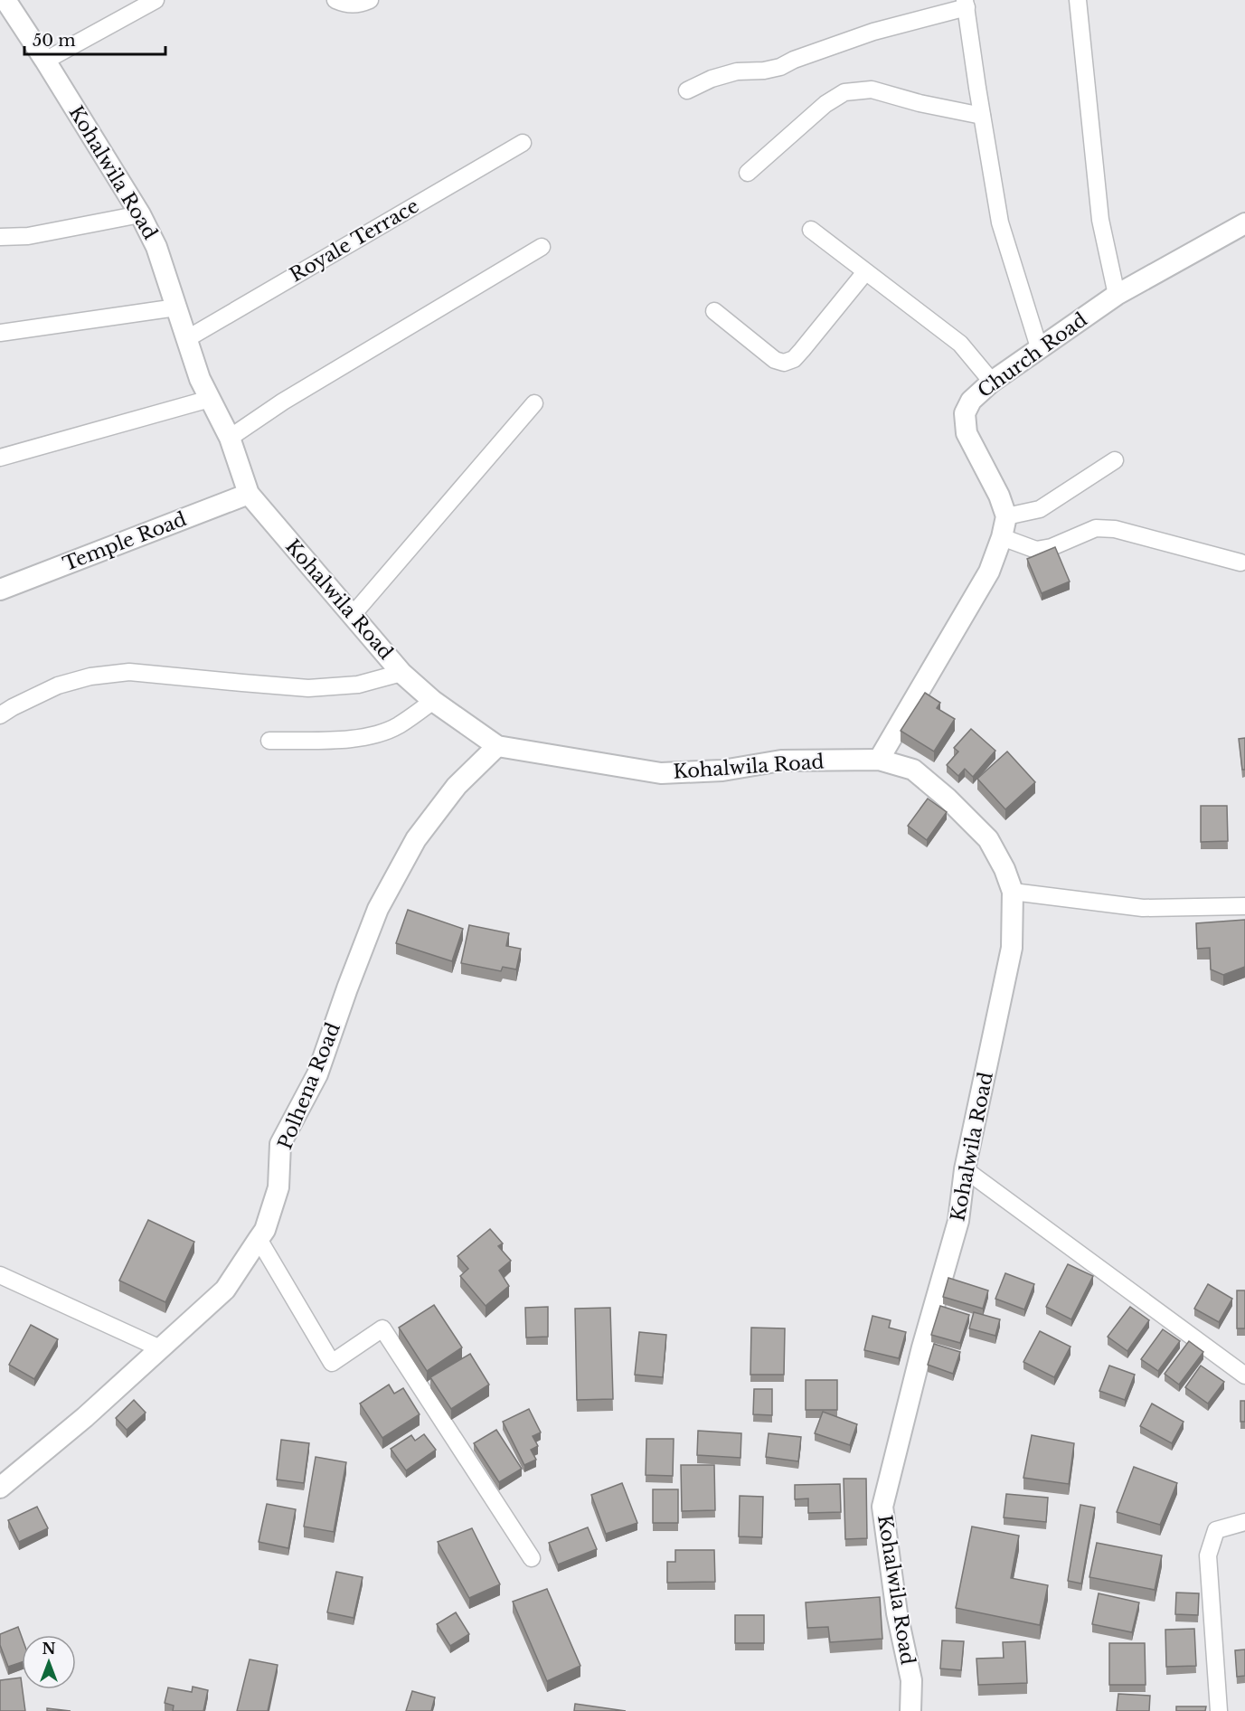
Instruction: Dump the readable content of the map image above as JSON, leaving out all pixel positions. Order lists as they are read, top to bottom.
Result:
{
  "streets": {
    "street": [
      "Kohalwila Road",
      "Royale Terrace",
      "Church Road",
      "Temple Road",
      "Polhena Road"
    ]
  },
  "crossings": [
    ["Kohalwila Road", "Royale Terrace"],
    ["Kohalwila Road", "Temple Road"],
    ["Kohalwila Road", "Polhena Road"]
  ],
  "scale_bar": "50 m",
  "north": "top"
}
